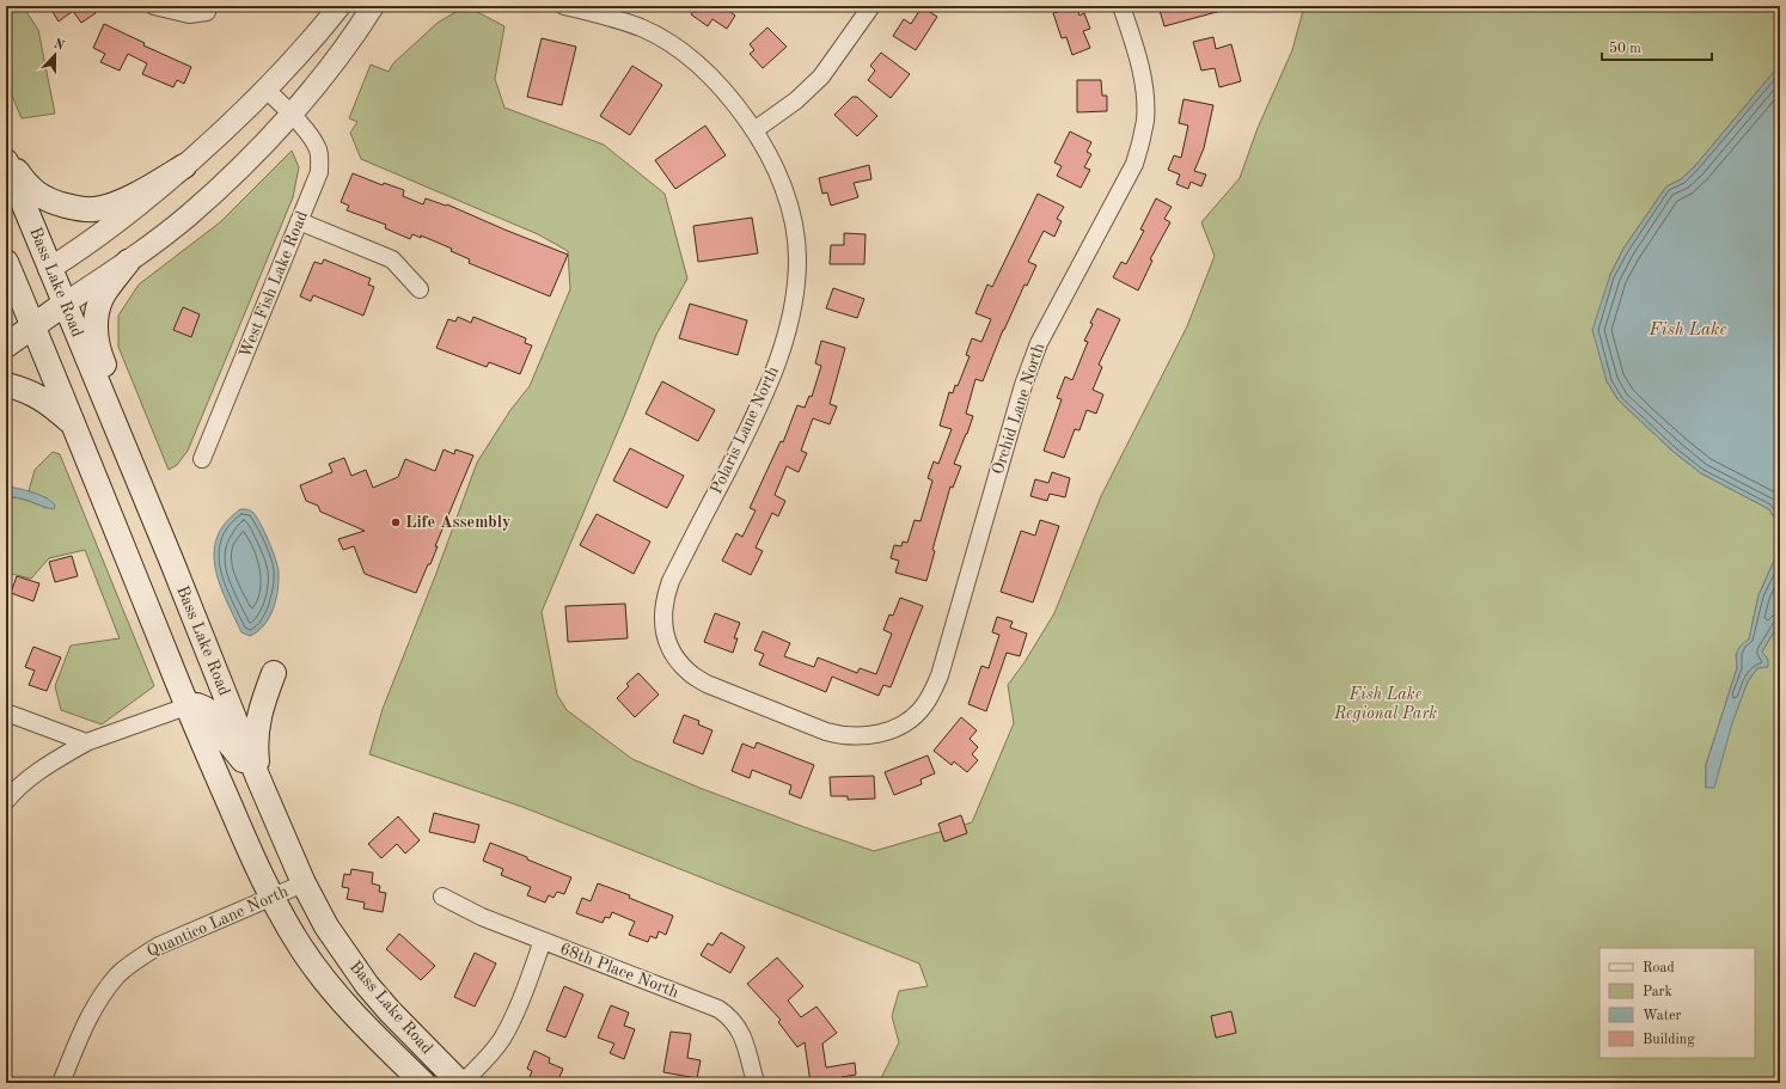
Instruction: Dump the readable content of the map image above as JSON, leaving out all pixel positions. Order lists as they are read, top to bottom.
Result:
{
  "streets": {
    "main road": ["Bass Lake Road"],
    "street": [
      "West Fish Lake Road",
      "Orchid Lane North",
      "Polaris Lane North",
      "Quantico Lane North",
      "68th Place North"
    ]
  },
  "crossings": [
    ["Bass Lake Road", "Quantico Lane North"],
    ["Orchid Lane North", "Polaris Lane North"]
  ],
  "water": ["Fish Lake"],
  "parks": ["Fish Lake Regional Park"],
  "places": ["Life Assembly"],
  "legend": [
    "Road",
    "Park",
    "Water",
    "Building"
  ],
  "scale_bar": "50 m",
  "north": "top"
}
